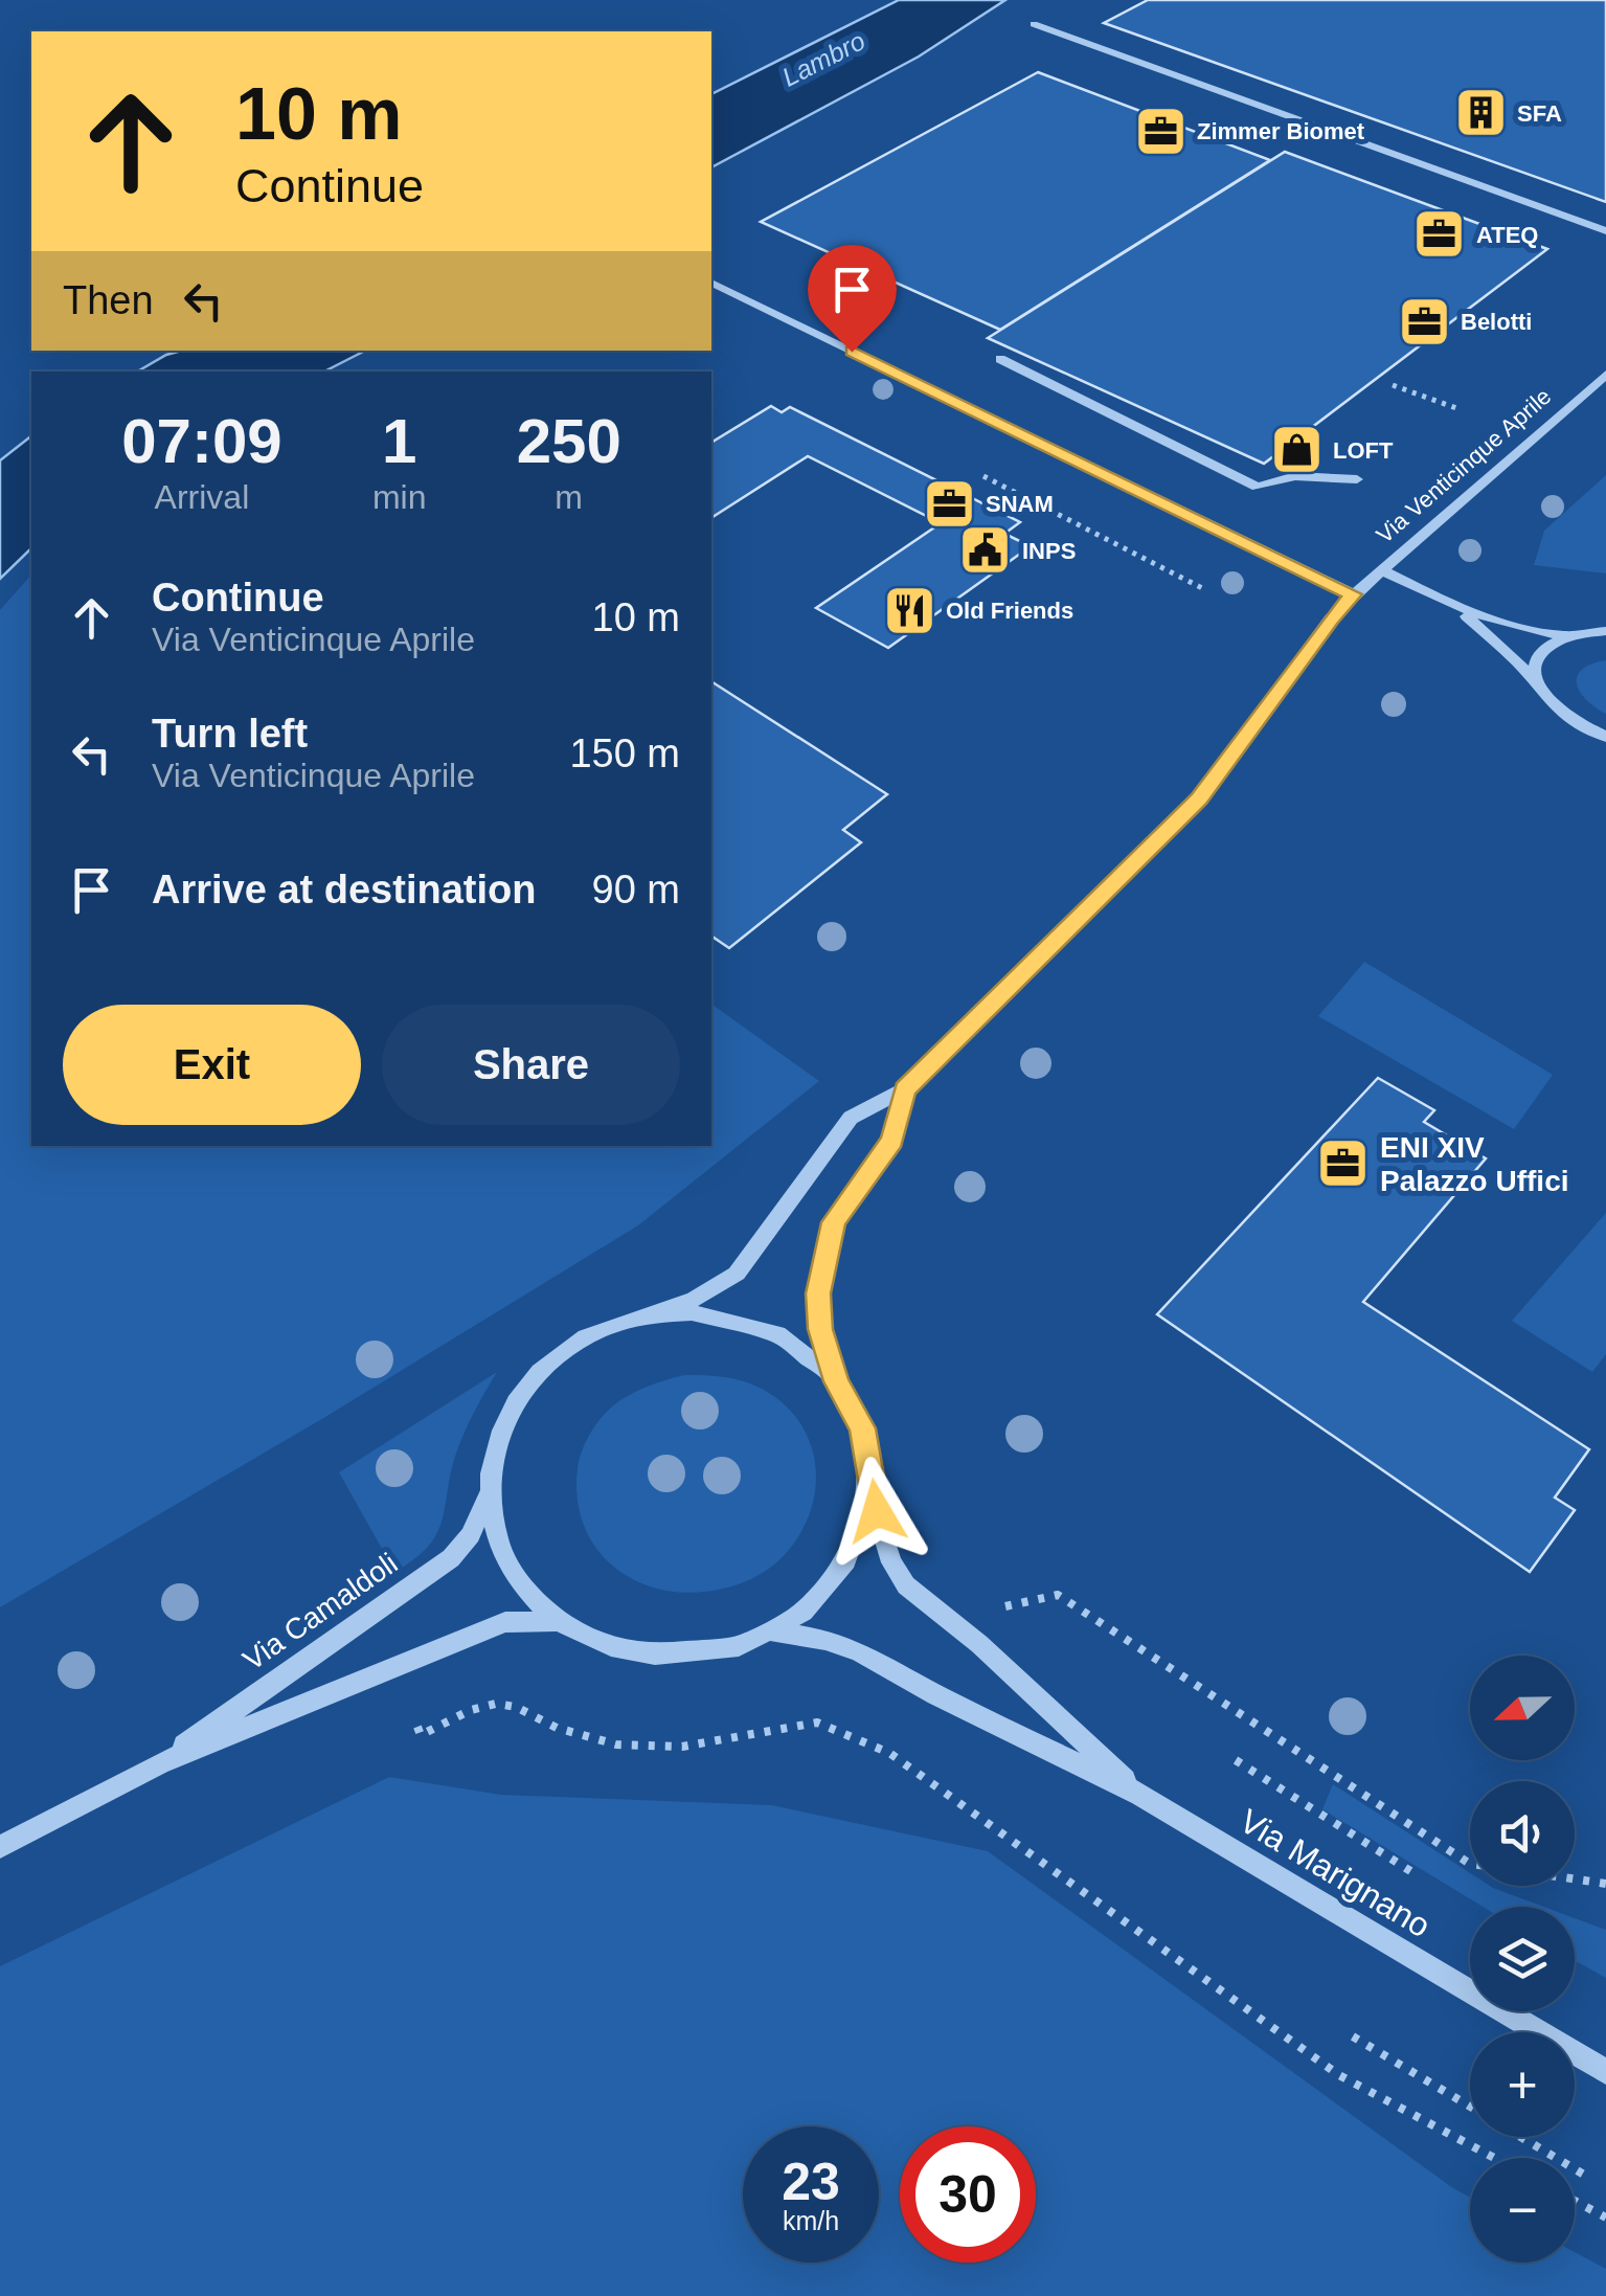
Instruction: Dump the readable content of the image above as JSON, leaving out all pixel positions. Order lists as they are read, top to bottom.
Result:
{
  "streets": {
    "street": ["Via Venticinque Aprile", "Via Camaldoli", "Via Marignano"]
  },
  "crossings": [
    ["Via Venticinque Aprile", "Via Camaldoli"],
    ["Via Venticinque Aprile", "Via Marignano"],
    ["Via Camaldoli", "Via Marignano"]
  ],
  "water": ["Lambro"],
  "places": {
    "building": ["SFA"],
    "office": [
      "Zimmer Biomet",
      "ATEQ",
      "Belotti",
      "SNAM",
      "ENI XIV Palazzo Uffici"
    ],
    "shop": ["LOFT"],
    "public building": ["INPS"],
    "restaurant": ["Old Friends"]
  },
  "north": "left",
  "page": {
    "turn": ["10 m", "Continue"],
    "then": "Then",
    "eta": [
      "07:09",
      "Arrival",
      "1",
      "min",
      "250",
      "m"
    ],
    "list": [
      {
        "name": "Continue",
        "note": "Via Venticinque Aprile",
        "value": "10 m"
      },
      {
        "name": "Turn left",
        "note": "Via Venticinque Aprile",
        "value": "150 m"
      },
      {
        "name": "Arrive at destination",
        "value": "90 m"
      }
    ],
    "buttons": ["Exit", "Share"],
    "map_buttons": ["+", "−"],
    "speed": "23 km/h",
    "limit": "30"
  }
}
